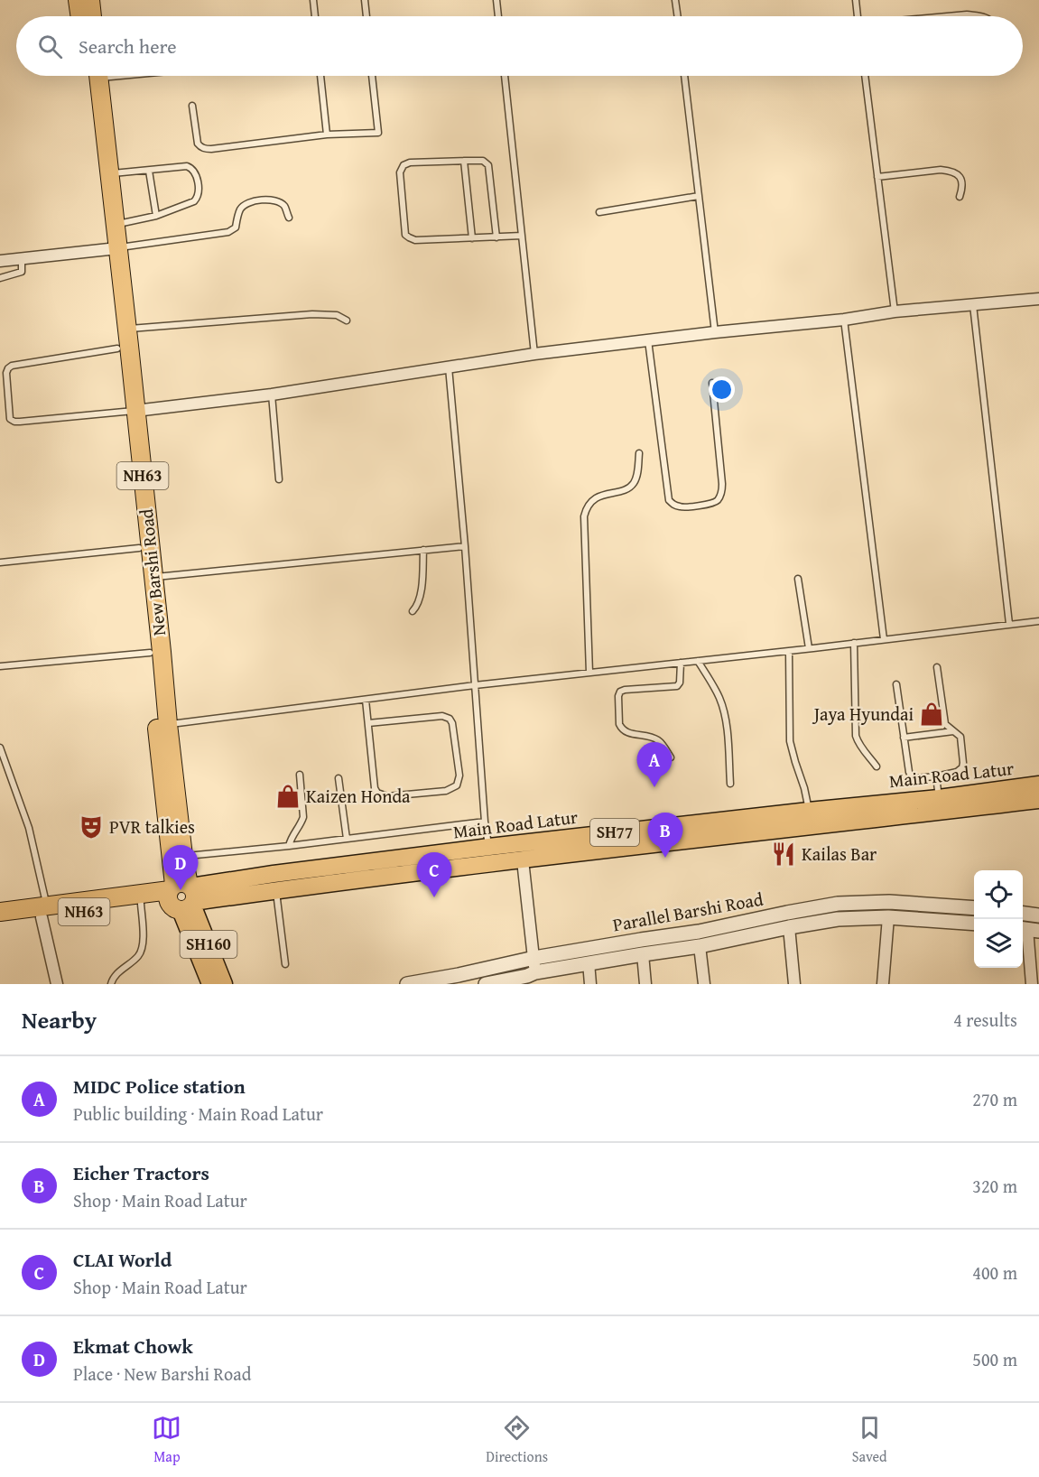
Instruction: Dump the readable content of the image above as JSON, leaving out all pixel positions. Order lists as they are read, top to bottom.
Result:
{
  "streets": {
    "highway": ["NH63", "New Barshi Road"],
    "main road": ["Main Road Latur", "SH77", "SH160"],
    "street": ["Parallel Barshi Road"]
  },
  "crossings": [
    ["NH63", "New Barshi Road"],
    ["NH63", "Main Road Latur"],
    ["New Barshi Road", "Main Road Latur"]
  ],
  "places": {
    "shop": ["Jaya Hyundai", "Kaizen Honda"],
    "theatre": ["PVR talkies"],
    "restaurant": ["Kailas Bar"]
  },
  "page": {
    "search": "Search here",
    "pins": [
      "A",
      "B",
      "D",
      "C"
    ],
    "heading": ["Nearby", "4 results"],
    "list": [
      {
        "mark": "A",
        "name": "MIDC Police station",
        "note": "Public building · Main Road Latur",
        "value": "270 m"
      },
      {
        "mark": "B",
        "name": "Eicher Tractors",
        "note": "Shop · Main Road Latur",
        "value": "320 m"
      },
      {
        "mark": "C",
        "name": "CLAI World",
        "note": "Shop · Main Road Latur",
        "value": "400 m"
      },
      {
        "mark": "D",
        "name": "Ekmat Chowk",
        "note": "Place · New Barshi Road",
        "value": "500 m"
      }
    ],
    "nav": ["Map", "Directions", "Saved"]
  }
}
